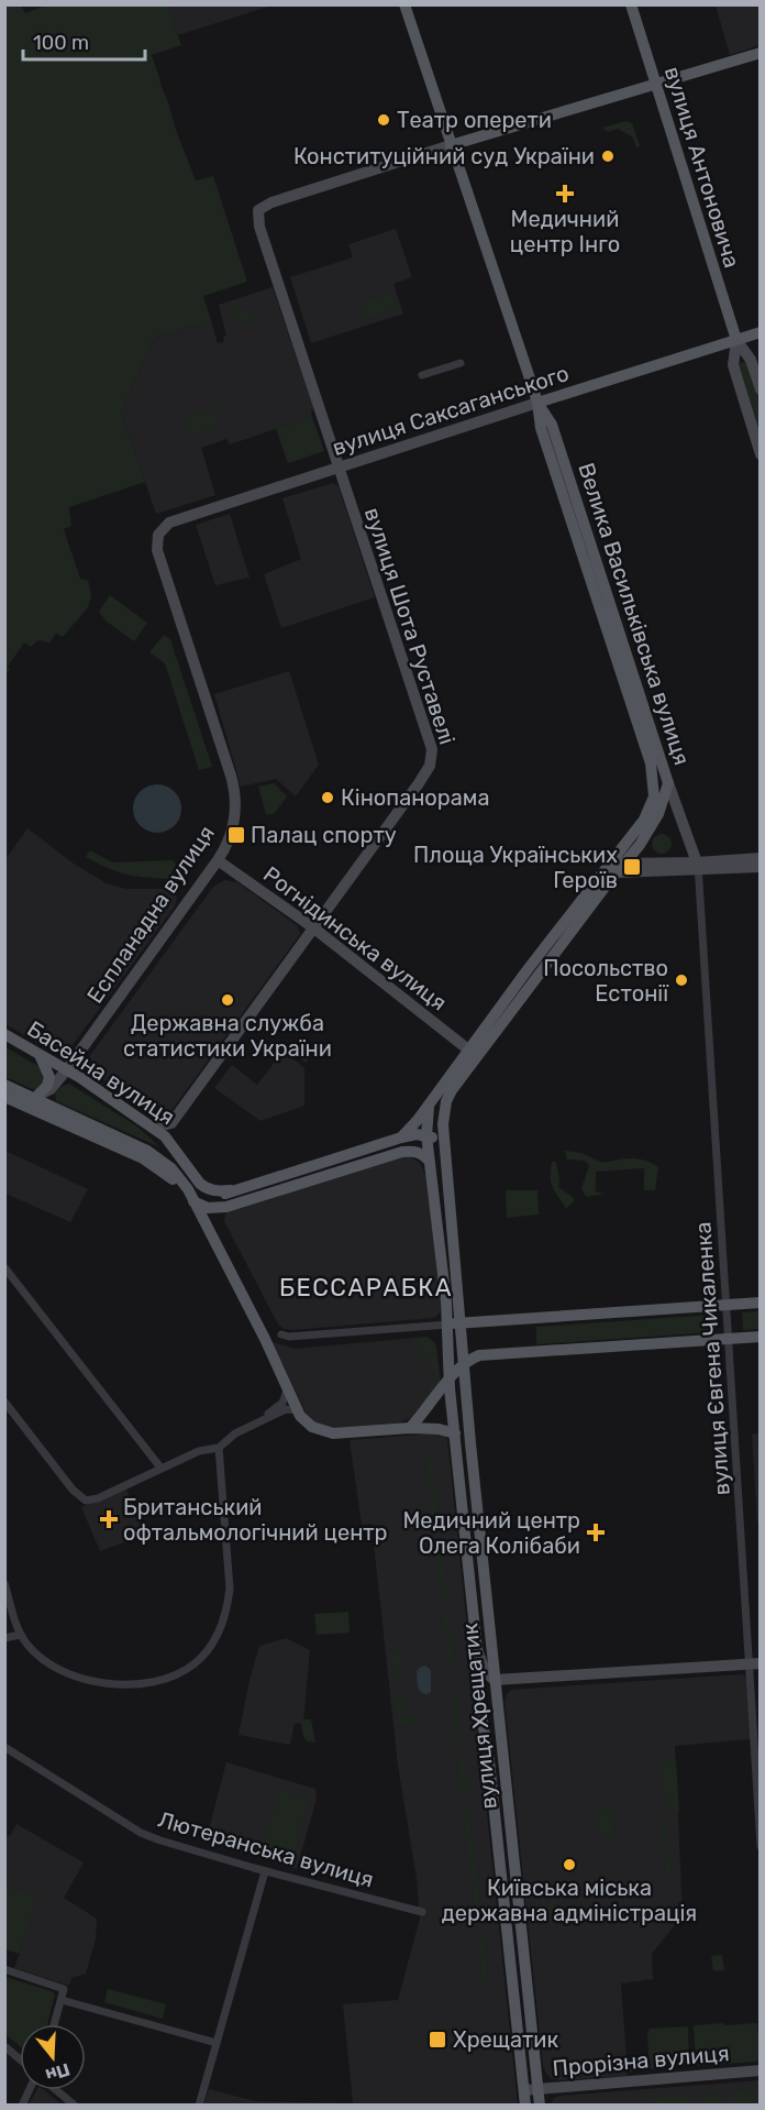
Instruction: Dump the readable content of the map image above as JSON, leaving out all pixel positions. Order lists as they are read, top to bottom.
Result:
{
  "streets": {
    "main road": [
      "вулиця Антоновича",
      "вулиця Саксаганського",
      "Велика Васильківська вулиця",
      "вулиця Шота Руставелі",
      "Еспланадна вулиця",
      "Рогнідинська вулиця",
      "Басейна вулиця",
      "вулиця Хрещатик",
      "Прорізна вулиця"
    ],
    "street": ["вулиця Євгена Чикаленка", "Лютеранська вулиця"]
  },
  "crossings": [
    ["вулиця Антоновича", "вулиця Саксаганського"],
    ["вулиця Саксаганського", "Велика Васильківська вулиця"],
    ["вулиця Саксаганського", "вулиця Шота Руставелі"],
    ["вулиця Саксаганського", "Еспланадна вулиця"],
    ["Велика Васильківська вулиця", "вулиця Шота Руставелі"],
    ["Велика Васильківська вулиця", "Рогнідинська вулиця"],
    ["Велика Васильківська вулиця", "вулиця Хрещатик"],
    ["вулиця Шота Руставелі", "Рогнідинська вулиця"],
    ["вулиця Шота Руставелі", "Басейна вулиця"],
    ["Еспланадна вулиця", "Рогнідинська вулиця"],
    ["Еспланадна вулиця", "Басейна вулиця"],
    ["вулиця Хрещатик", "Прорізна вулиця"]
  ],
  "districts": ["БЕССАРАБКА"],
  "places": {
    "other": [
      "Театр оперети",
      "Конституційний суд України",
      "Кінопанорама",
      "Посольство Естонії",
      "Державна служба статистики України",
      "Київська міська державна адміністрація"
    ],
    "health": ["Медичний центр Інго", "Британський офтальмологічний центр", "Медичний центр Олега Колібаби"],
    "transit": ["Палац спорту", "Площа Українських Героїв", "Хрещатик"]
  },
  "scale_bar": "100 m",
  "north": "bottom"
}
